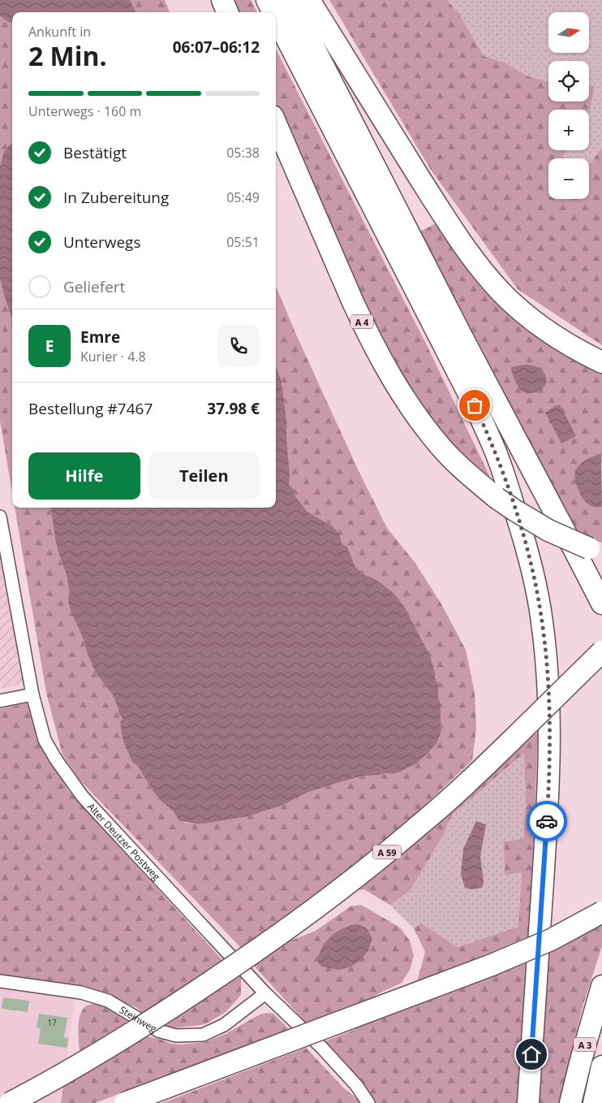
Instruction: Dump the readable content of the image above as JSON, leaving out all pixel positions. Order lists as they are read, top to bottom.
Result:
{
  "streets": {
    "highway": ["A 4", "A 59", "A 3"],
    "street": ["Alter Deutzer Postweg", "Steinweg"]
  },
  "crossings": [
    ["Alter Deutzer Postweg", "Steinweg"]
  ],
  "house_numbers": ["17"],
  "north": "right",
  "page": {
    "map_buttons": ["+", "−"],
    "heading": ["2 Min.", "Ankunft in", "06:07–06:12"],
    "panel": [
      "Emre",
      "Kurier · 4.8",
      "Bestellung #7467",
      "37.98 €"
    ],
    "bar": "Unterwegs · 160 m",
    "list": [
      ["Bestätigt", "05:38"],
      ["In Zubereitung", "05:49"],
      ["Unterwegs", "05:51"],
      "Geliefert"
    ],
    "round": "E",
    "buttons": ["Hilfe", "Teilen"]
  }
}
